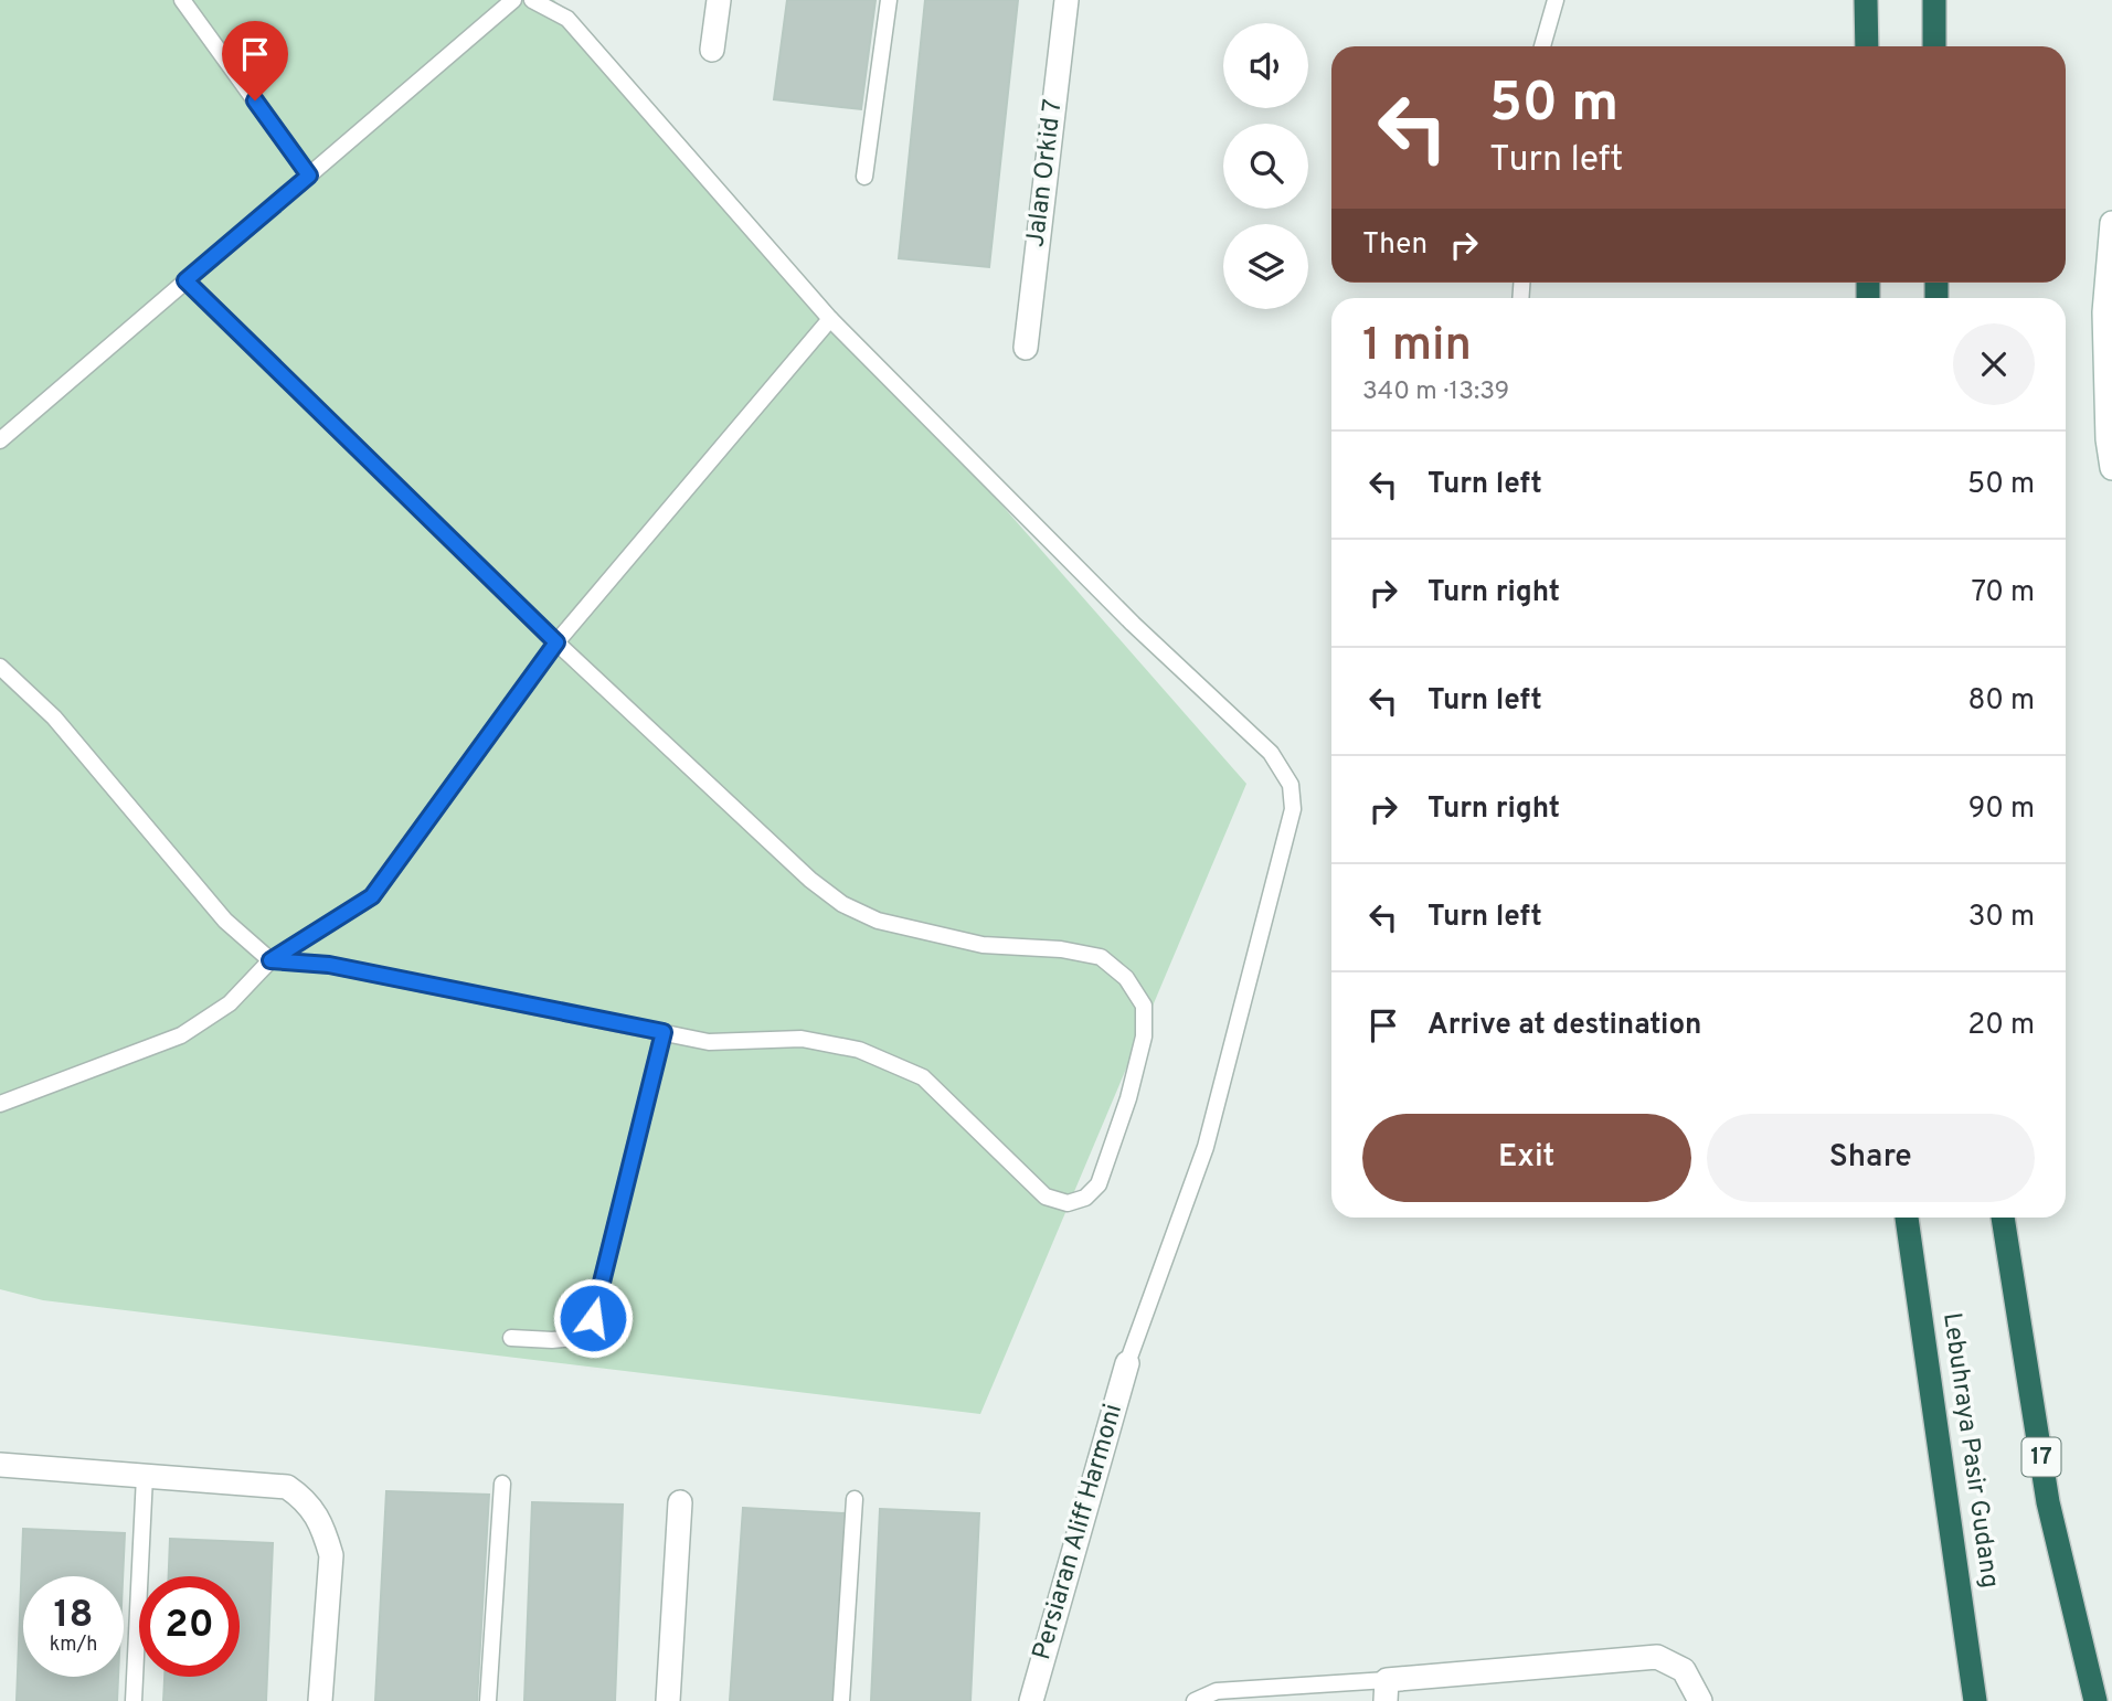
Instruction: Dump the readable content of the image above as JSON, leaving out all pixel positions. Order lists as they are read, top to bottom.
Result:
{
  "streets": {
    "highway": ["Lebuhraya Pasir Gudang", "17"],
    "street": ["Jalan Orkid 7", "Persiaran Aliff Harmoni"]
  },
  "page": {
    "turn": ["50 m", "Turn left"],
    "then": "Then",
    "heading": ["1 min", "340 m · 13:39"],
    "list": [
      {
        "name": "Turn left",
        "value": "50 m"
      },
      {
        "name": "Turn right",
        "value": "70 m"
      },
      {
        "name": "Turn left",
        "value": "80 m"
      },
      {
        "name": "Turn right",
        "value": "90 m"
      },
      {
        "name": "Turn left",
        "value": "30 m"
      },
      {
        "name": "Arrive at destination",
        "value": "20 m"
      }
    ],
    "buttons": ["Exit", "Share"],
    "speed": "18 km/h",
    "limit": "20"
  }
}
